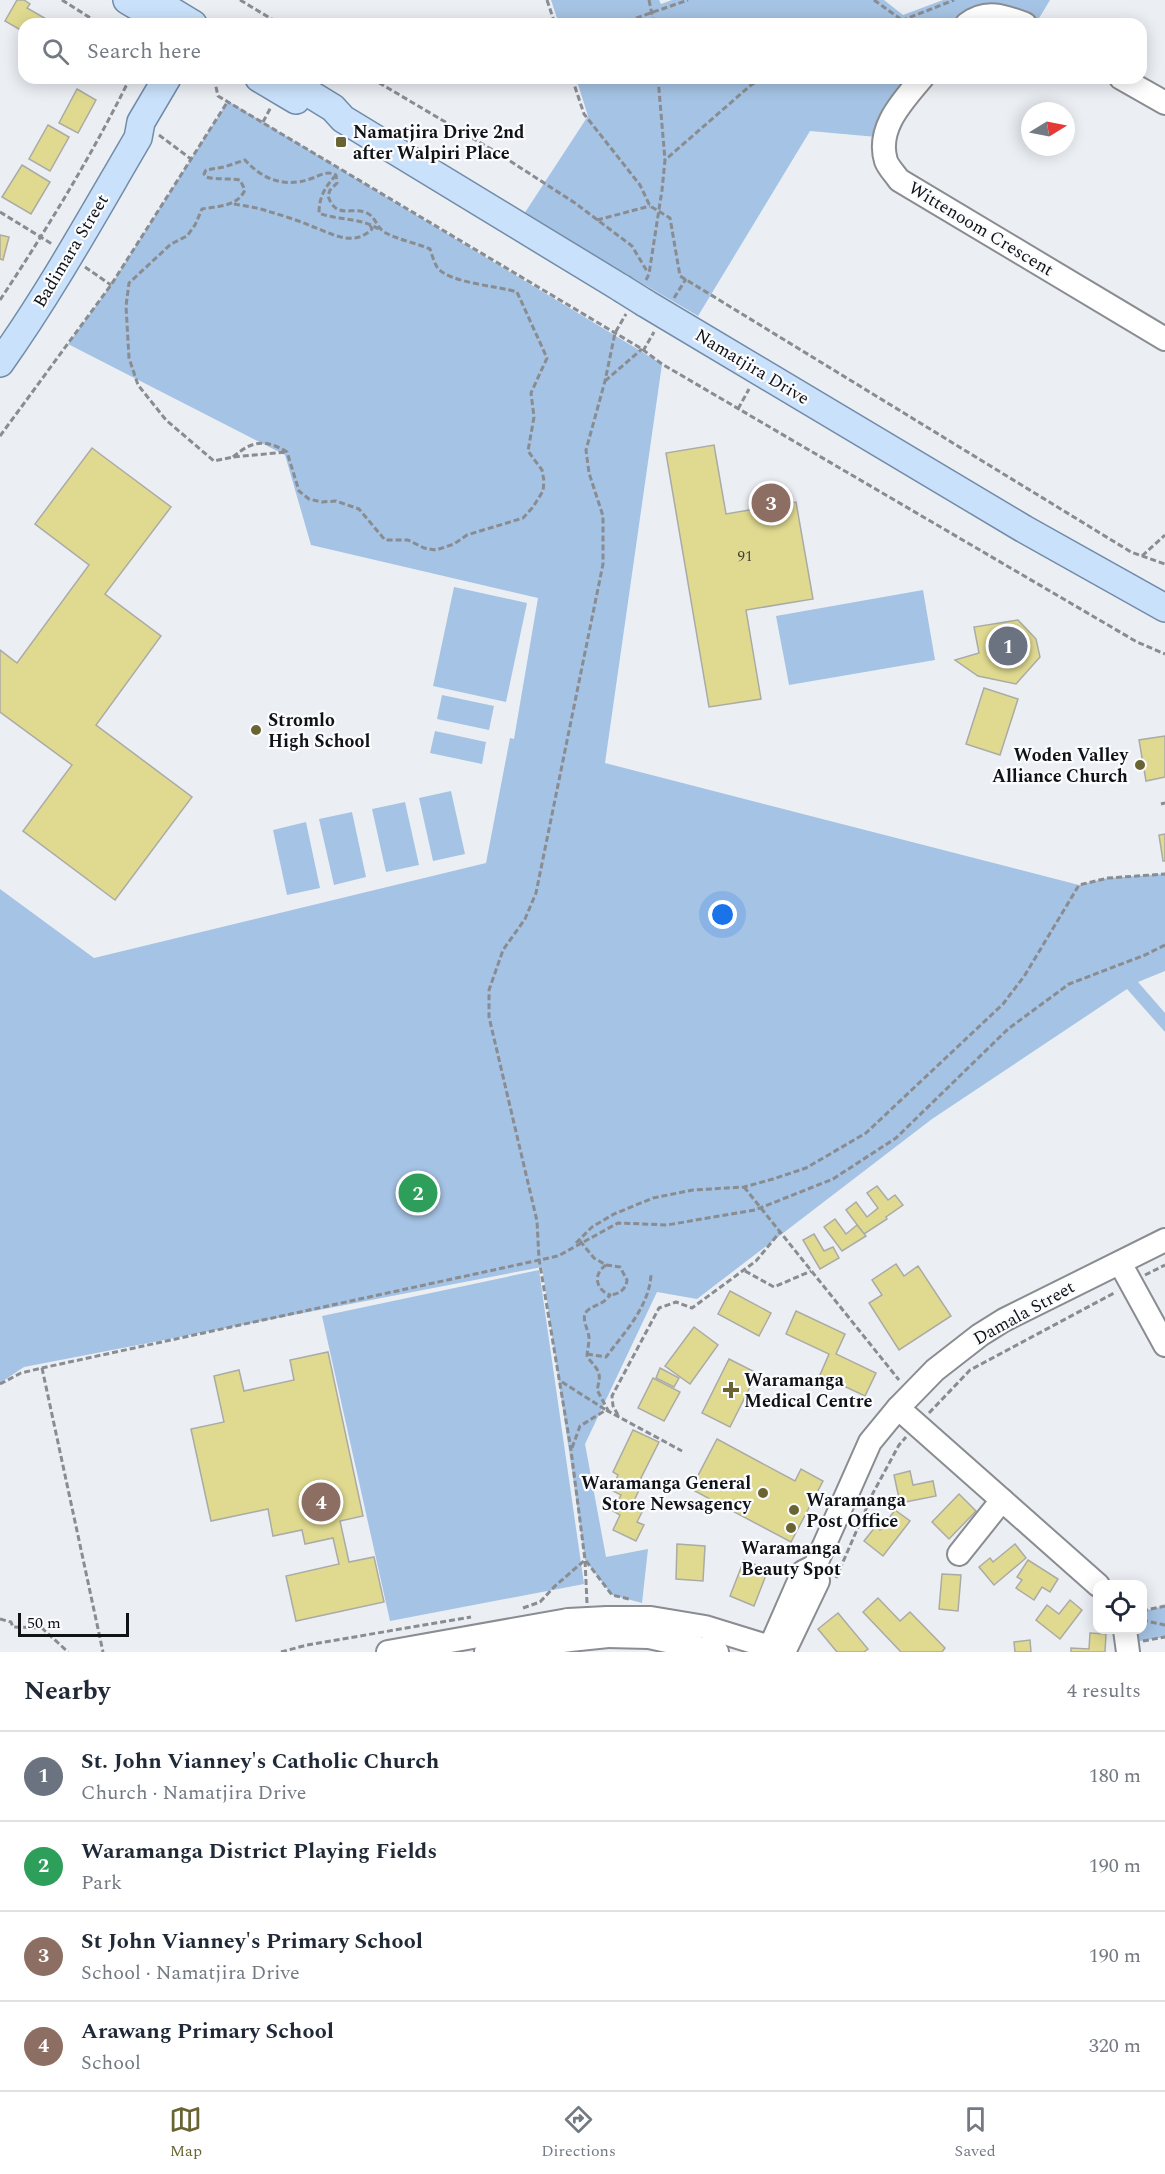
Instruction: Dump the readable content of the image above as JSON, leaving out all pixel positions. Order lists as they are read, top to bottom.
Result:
{
  "streets": {
    "main road": ["Badimara Street", "Namatjira Drive"],
    "street": ["Wittenoom Crescent", "Damala Street"]
  },
  "places": {
    "transit": ["Namatjira Drive 2nd after Walpiri Place"],
    "other": [
      "Stromlo High School",
      "Woden Valley Alliance Church",
      "Waramanga General Store Newsagency",
      "Waramanga Post Office",
      "Waramanga Beauty Spot"
    ],
    "health": ["Waramanga Medical Centre"]
  },
  "house_numbers": ["91"],
  "scale_bar": "50 m",
  "north": "right",
  "page": {
    "search": "Search here",
    "pins": [
      "3",
      "1",
      "2",
      "4"
    ],
    "scale": "50 m",
    "heading": ["Nearby", "4 results"],
    "list": [
      {
        "mark": "1",
        "name": "St. John Vianney's Catholic Church",
        "note": "Church · Namatjira Drive",
        "value": "180 m"
      },
      {
        "mark": "2",
        "name": "Waramanga District Playing Fields",
        "note": "Park",
        "value": "190 m"
      },
      {
        "mark": "3",
        "name": "St John Vianney's Primary School",
        "note": "School · Namatjira Drive",
        "value": "190 m"
      },
      {
        "mark": "4",
        "name": "Arawang Primary School",
        "note": "School",
        "value": "320 m"
      }
    ],
    "nav": ["Map", "Directions", "Saved"]
  }
}
